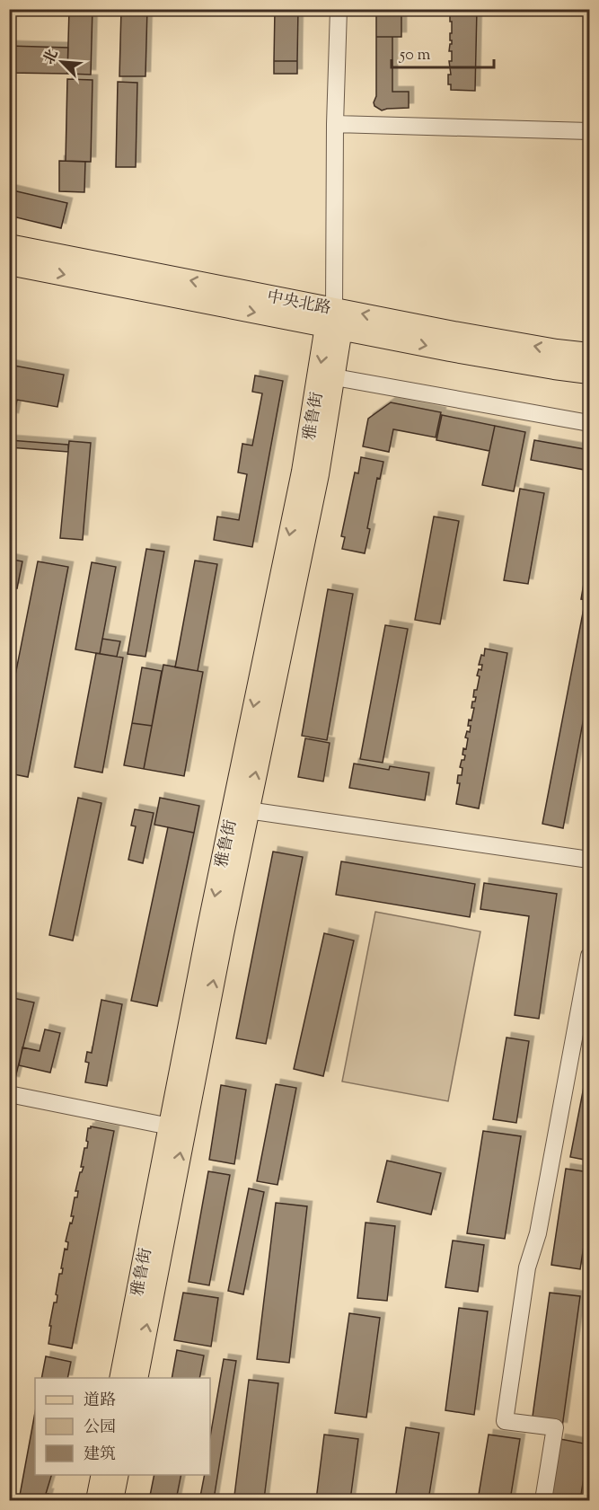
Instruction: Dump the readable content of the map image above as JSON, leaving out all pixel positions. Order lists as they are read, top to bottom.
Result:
{
  "streets": {
    "main road": ["中央北路", "雅鲁街"]
  },
  "crossings": [
    ["中央北路", "雅鲁街"]
  ],
  "legend": ["道路", "公园", "建筑"],
  "scale_bar": "50 m",
  "north": "top left"
}
